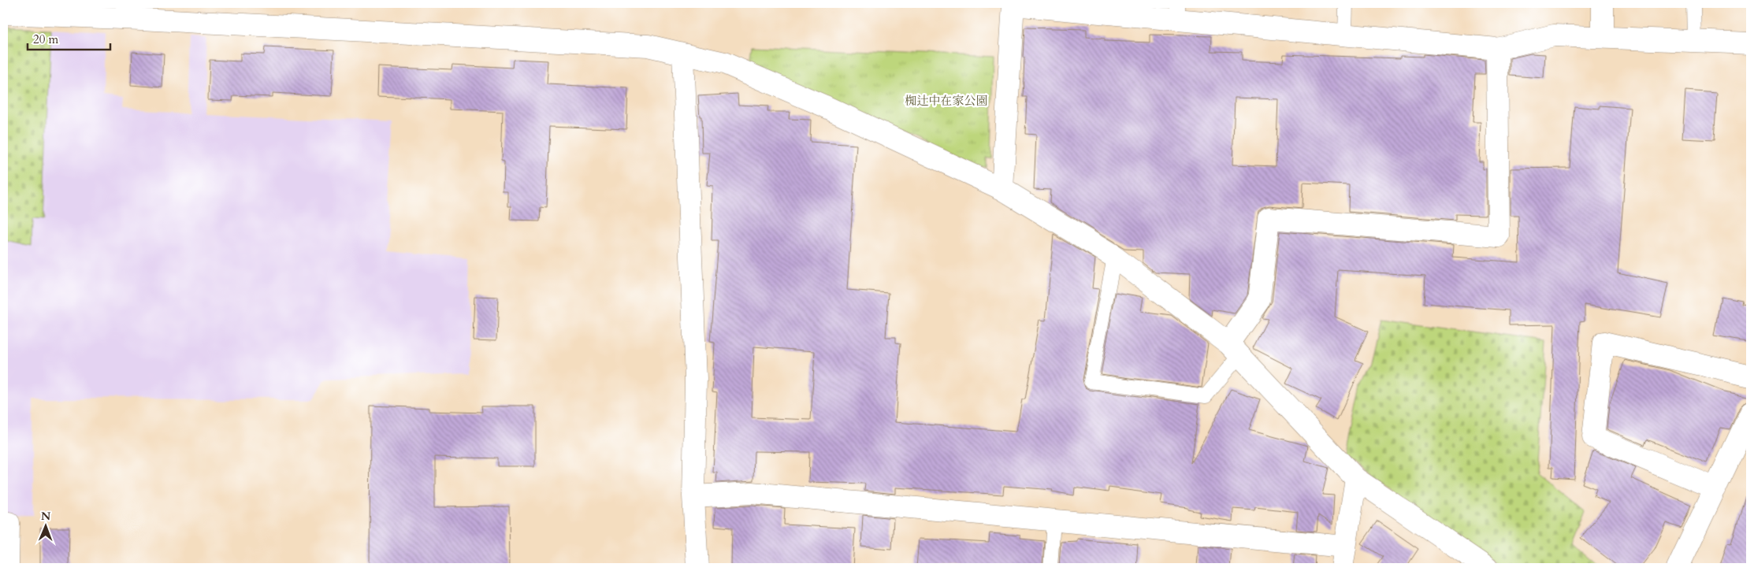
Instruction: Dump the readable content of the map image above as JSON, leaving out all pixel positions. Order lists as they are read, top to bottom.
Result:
{
  "parks": ["椥辻中在家公園"],
  "scale_bar": "20 m",
  "north": "top"
}
